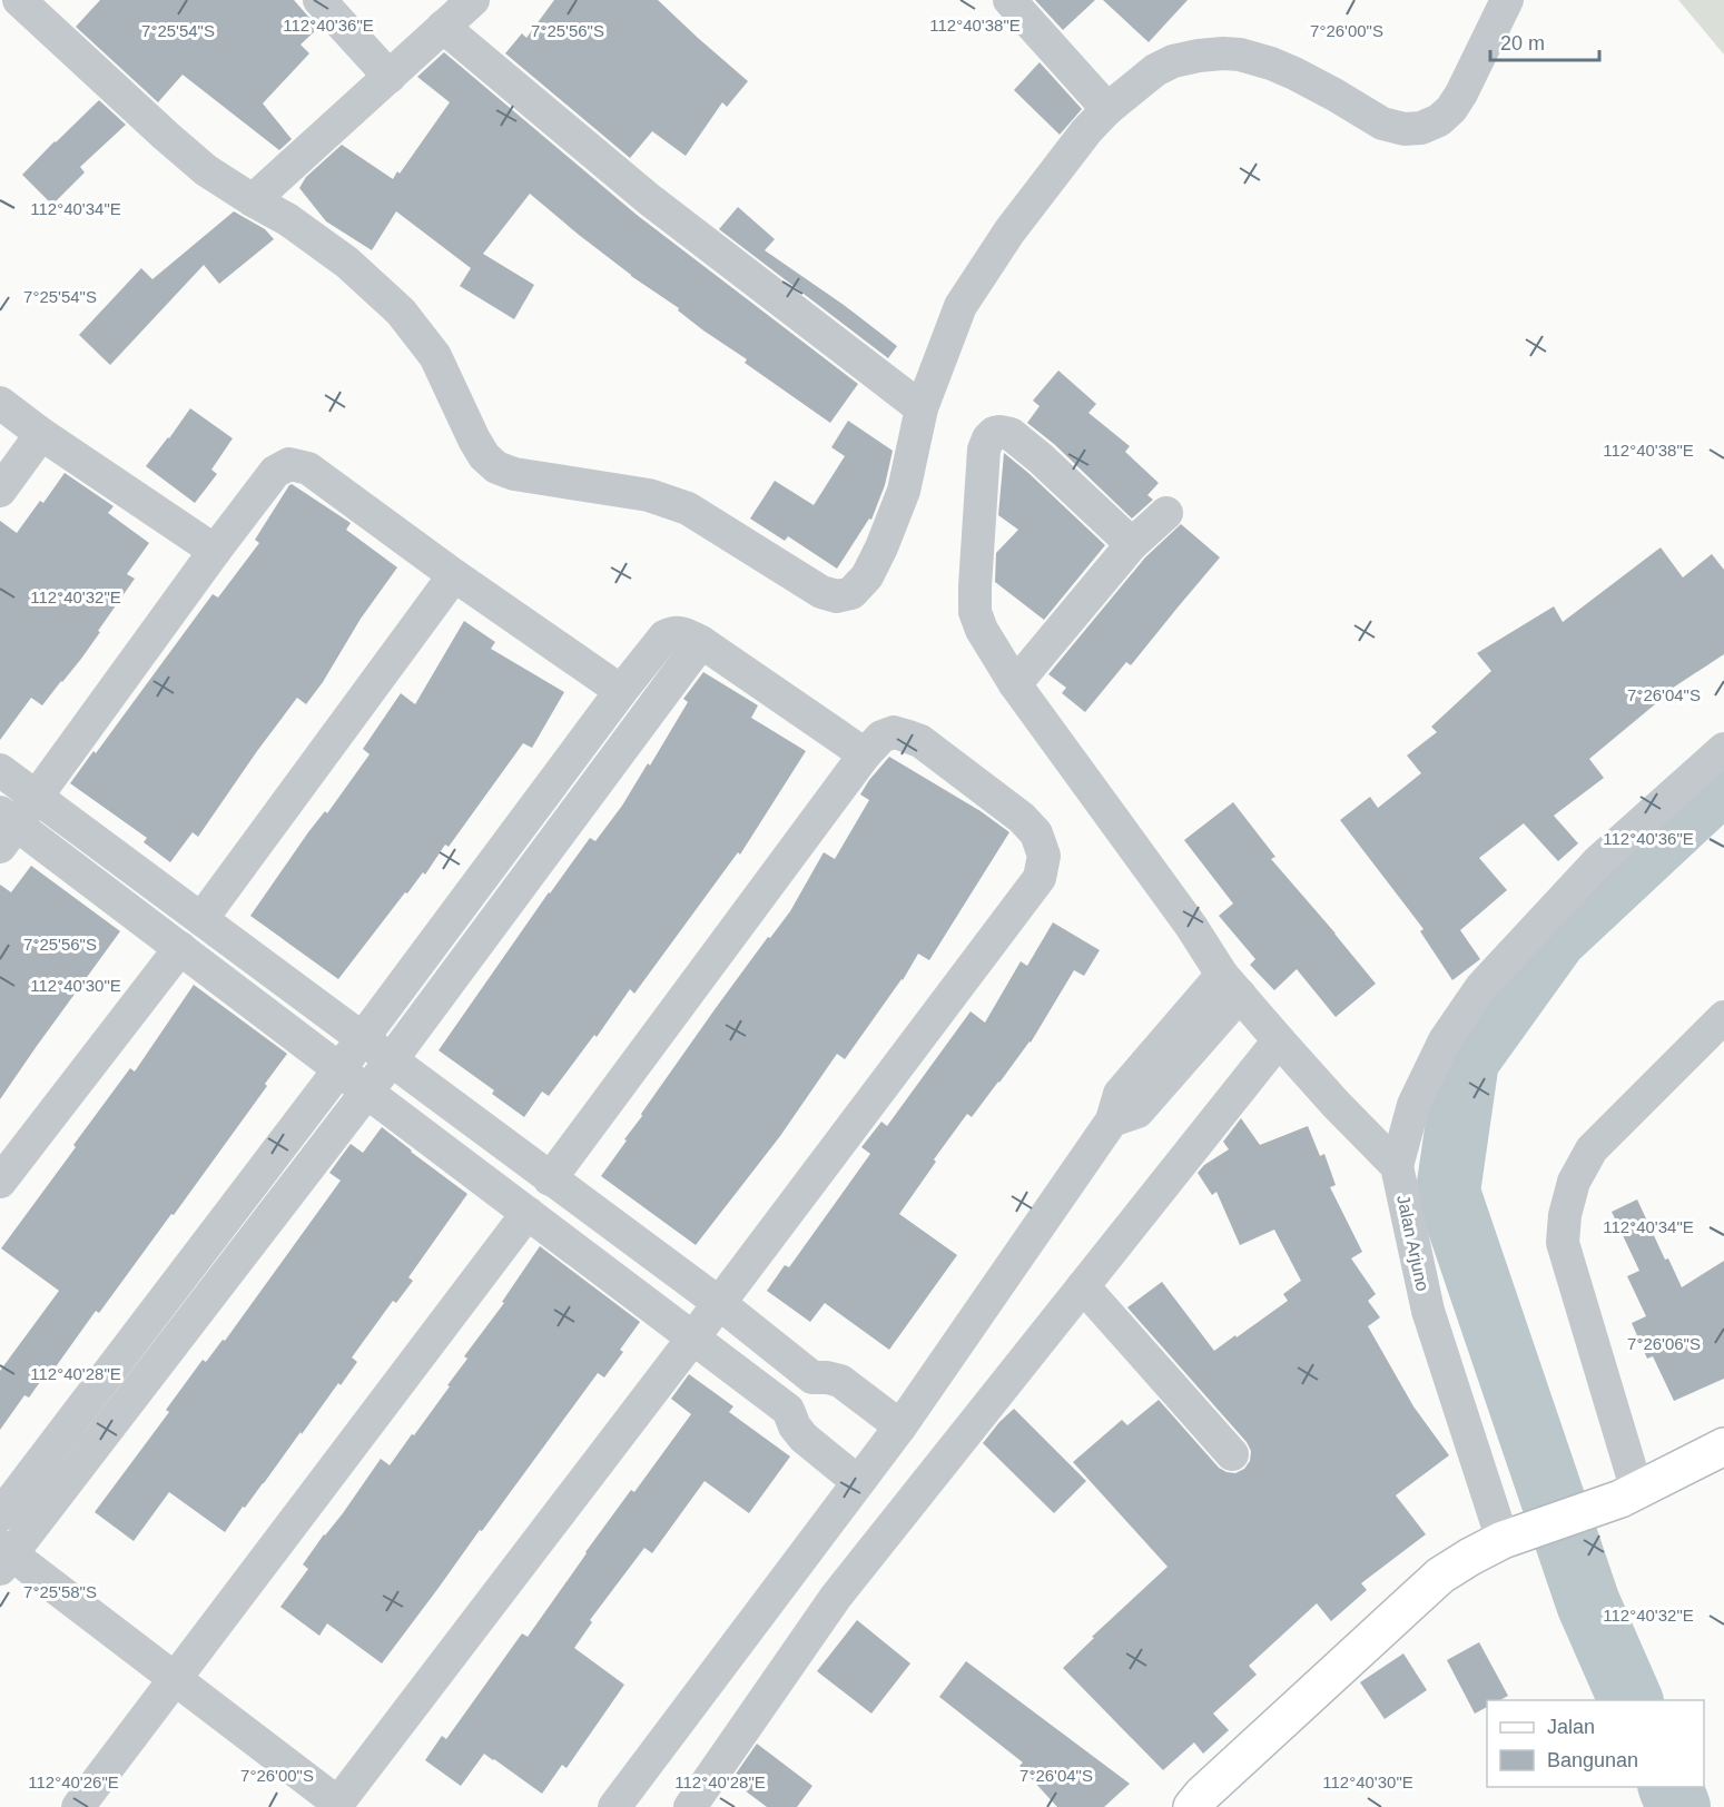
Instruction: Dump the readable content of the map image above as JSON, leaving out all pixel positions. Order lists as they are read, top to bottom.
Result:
{
  "streets": {
    "street": ["Jalan Arjuno"]
  },
  "legend": ["Jalan", "Bangunan"],
  "scale_bar": "20 m",
  "coordinates": [
    "112°40'36\"E",
    "112°40'38\"E",
    "7°25'56\"S",
    "7°25'54\"S",
    "7°26'00\"S",
    "112°40'34\"E",
    "112°40'32\"E",
    "7°26'04\"S",
    "112°40'30\"E",
    "7°26'06\"S",
    "112°40'28\"E",
    "7°25'58\"S",
    "112°40'26\"E"
  ]
}
